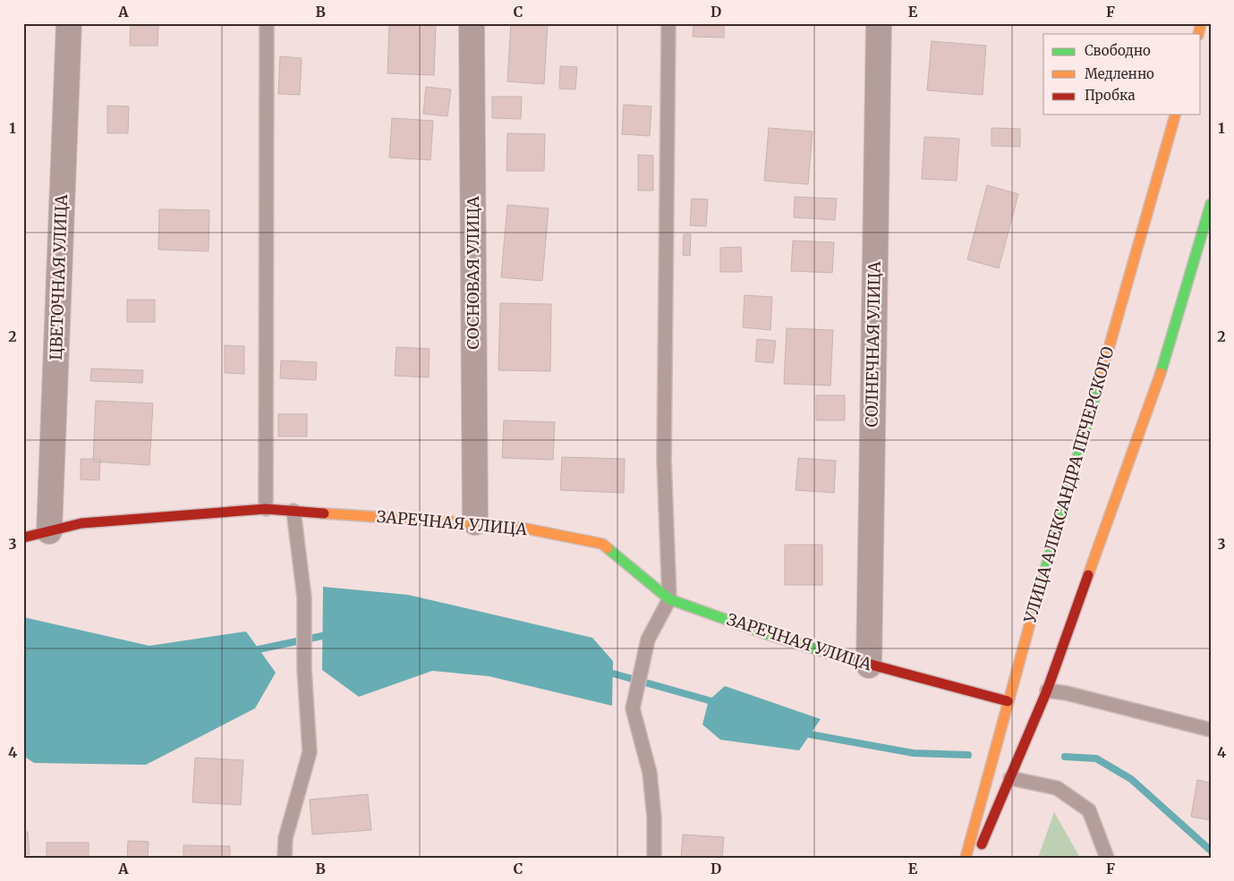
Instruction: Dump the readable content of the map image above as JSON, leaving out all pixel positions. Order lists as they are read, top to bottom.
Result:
{
  "streets": {
    "street": [
      "СОСНОВАЯ УЛИЦА",
      "ЦВЕТОЧНАЯ УЛИЦА",
      "СОЛНЕЧНАЯ УЛИЦА",
      "УЛИЦА АЛЕКСАНДРА ПЕЧЕРСКОГО",
      "ЗАРЕЧНАЯ УЛИЦА"
    ]
  },
  "crossings": [
    ["СОСНОВАЯ УЛИЦА", "ЗАРЕЧНАЯ УЛИЦА"],
    ["ЦВЕТОЧНАЯ УЛИЦА", "ЗАРЕЧНАЯ УЛИЦА"],
    ["СОЛНЕЧНАЯ УЛИЦА", "ЗАРЕЧНАЯ УЛИЦА"],
    ["УЛИЦА АЛЕКСАНДРА ПЕЧЕРСКОГО", "ЗАРЕЧНАЯ УЛИЦА"]
  ],
  "legend": ["Свободно", "Медленно", "Пробка"],
  "grid": {
    "columns": [
      "A",
      "B",
      "C",
      "D",
      "E",
      "F"
    ],
    "rows": [
      "1",
      "2",
      "3",
      "4"
    ]
  }
}
